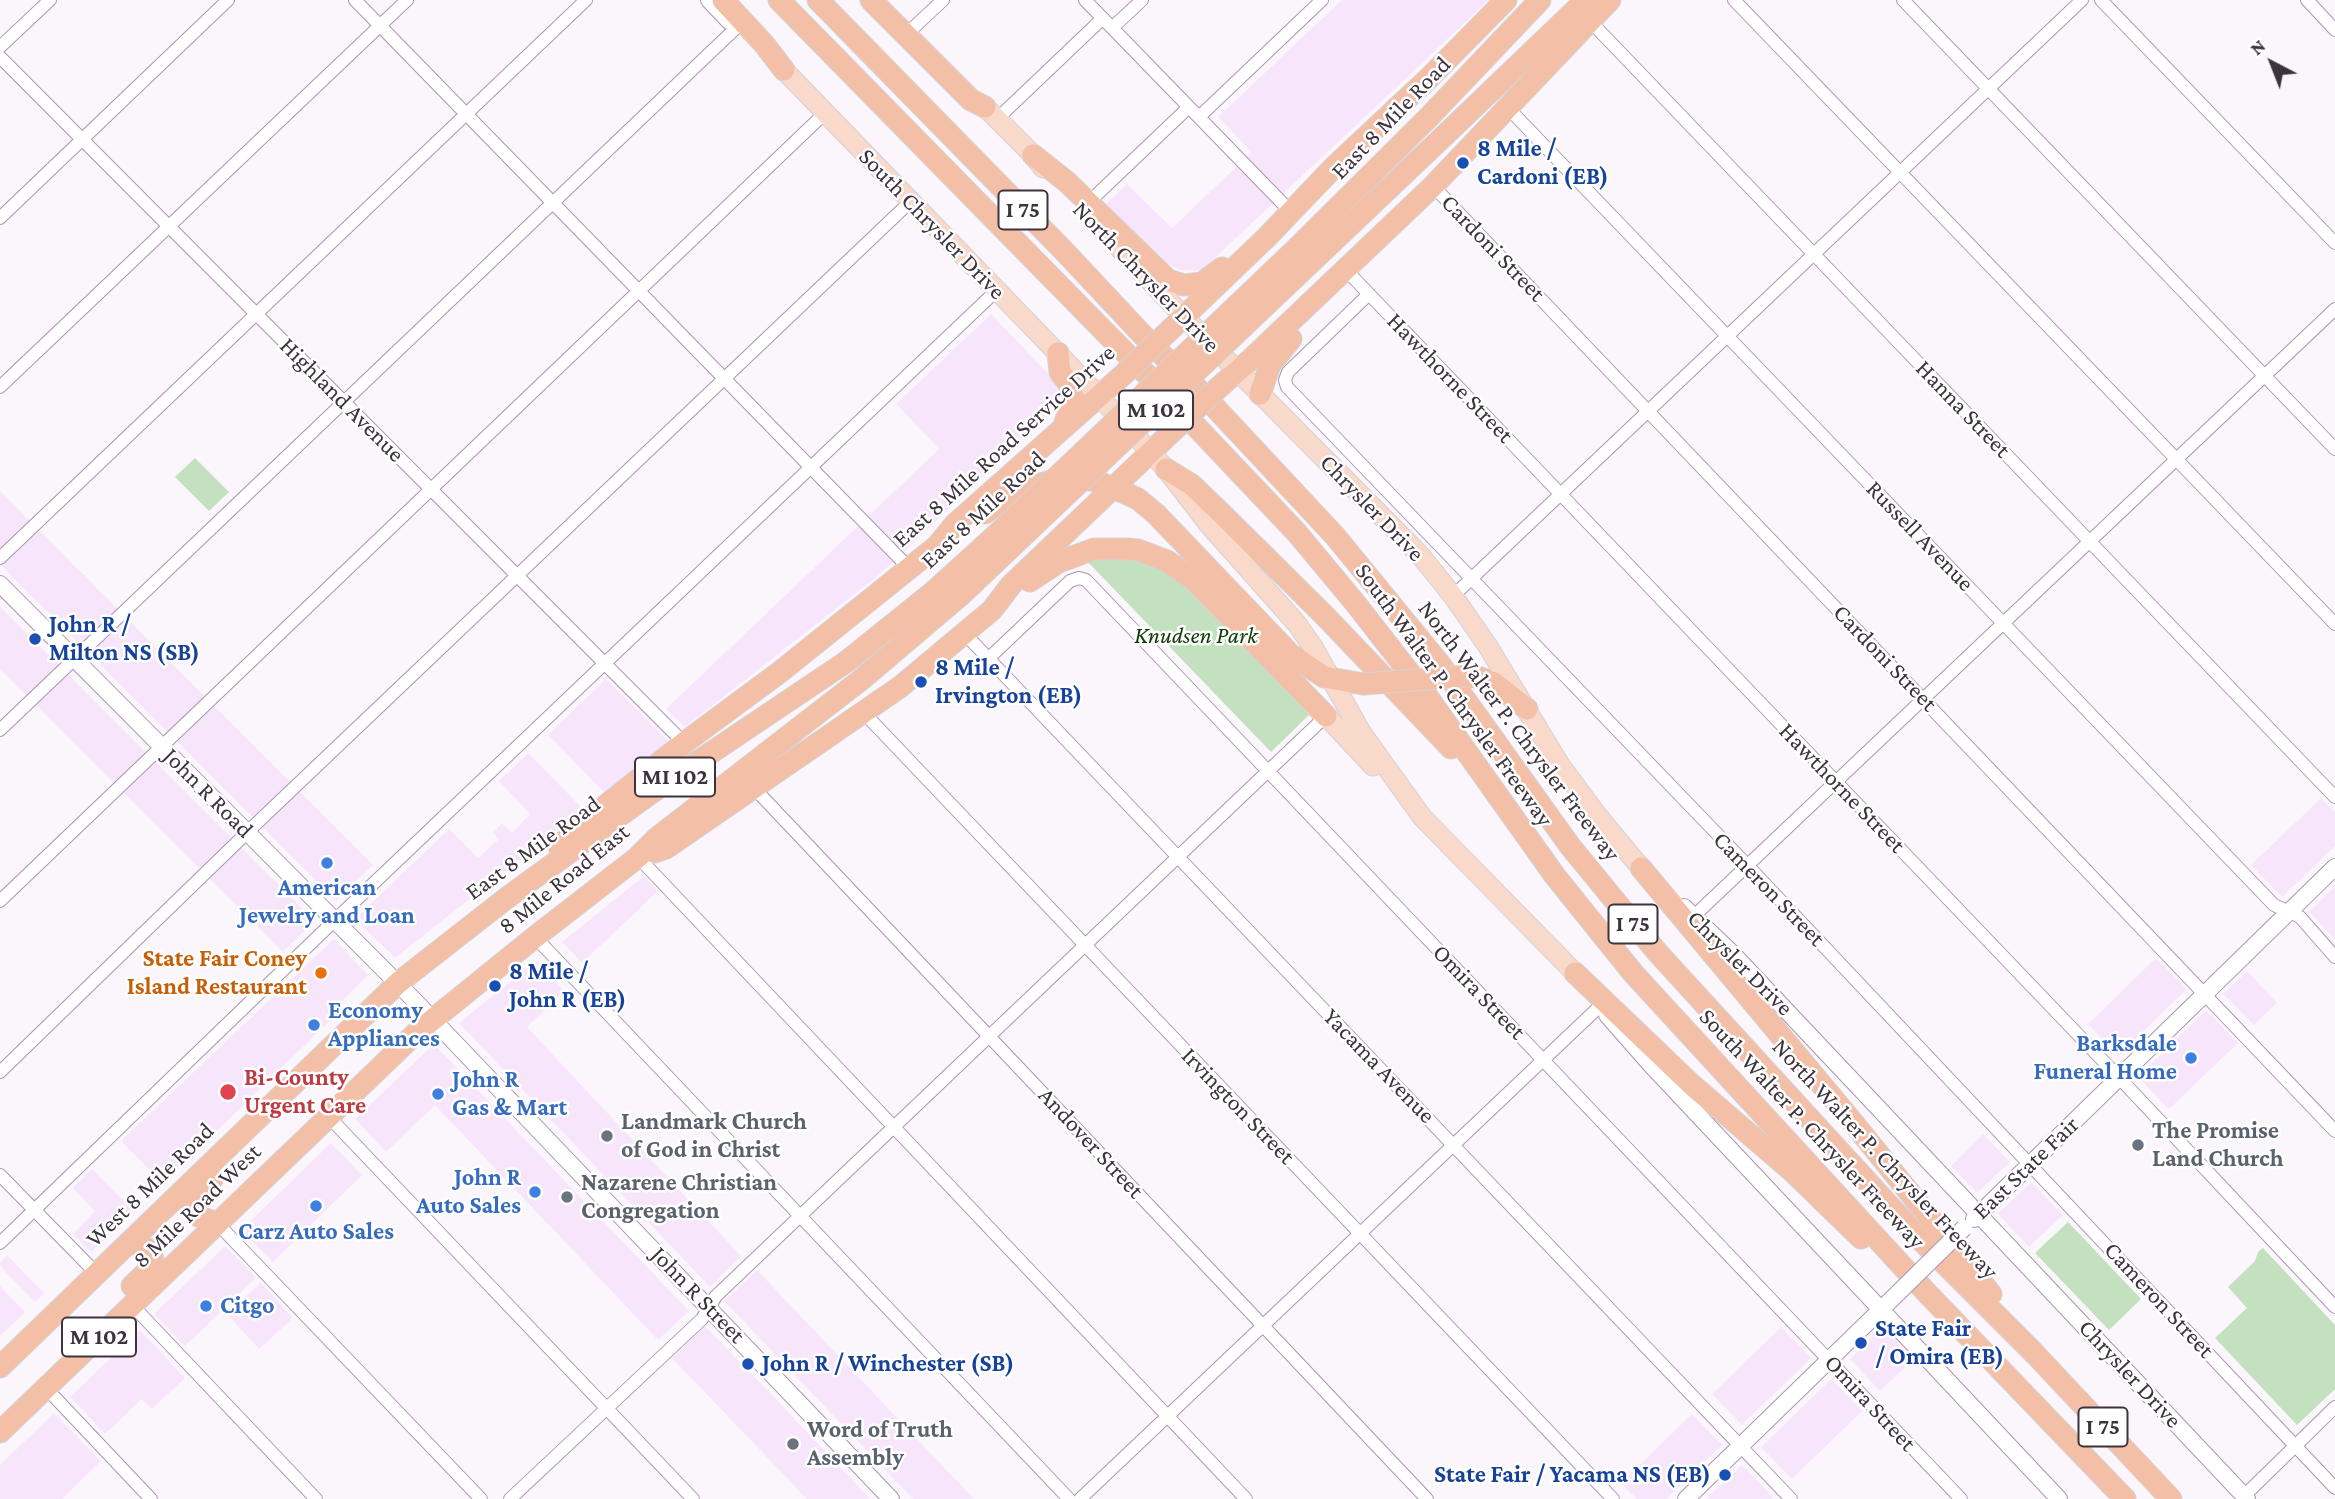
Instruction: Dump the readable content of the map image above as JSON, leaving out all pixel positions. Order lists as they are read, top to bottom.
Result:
{
  "streets": {
    "highway": [
      "East 8 Mile Road",
      "I 75",
      "M 102",
      "East 8 Mile Road Service Drive",
      "South Walter P. Chrysler Freeway",
      "North Walter P. Chrysler Freeway",
      "MI 102",
      "8 Mile Road East",
      "West 8 Mile Road",
      "8 Mile Road West"
    ],
    "main road": [
      "South Chrysler Drive",
      "North Chrysler Drive",
      "Chrysler Drive",
      "John R Road",
      "East State Fair",
      "John R Street"
    ],
    "street": [
      "Cardoni Street",
      "Hawthorne Street",
      "Highland Avenue",
      "Hanna Street",
      "Russell Avenue",
      "Cameron Street",
      "Omira Street",
      "Yacama Avenue",
      "Irvington Street",
      "Andover Street"
    ]
  },
  "crossings": [
    ["East 8 Mile Road", "South Chrysler Drive"],
    ["East 8 Mile Road", "Cardoni Street"],
    ["East 8 Mile Road", "North Chrysler Drive"],
    ["East 8 Mile Road", "Hawthorne Street"],
    ["East 8 Mile Road", "Hanna Street"],
    ["East 8 Mile Road", "East 8 Mile Road Service Drive"],
    ["East 8 Mile Road", "Chrysler Drive"],
    ["East 8 Mile Road", "Russell Avenue"],
    ["East 8 Mile Road", "John R Road"],
    ["East 8 Mile Road", "8 Mile Road East"],
    ["East 8 Mile Road", "West 8 Mile Road"],
    ["South Chrysler Drive", "East 8 Mile Road Service Drive"],
    ["Cardoni Street", "East State Fair"],
    ["North Chrysler Drive", "East 8 Mile Road Service Drive"],
    ["North Chrysler Drive", "Chrysler Drive"],
    ["Hawthorne Street", "Cameron Street"],
    ["Hawthorne Street", "East State Fair"],
    ["Highland Avenue", "East 8 Mile Road Service Drive"],
    ["East 8 Mile Road Service Drive", "North Walter P. Chrysler Freeway"],
    ["Chrysler Drive", "East State Fair"],
    ["Russell Avenue", "East State Fair"],
    ["John R Road", "West 8 Mile Road"],
    ["John R Road", "John R Street"],
    ["8 Mile Road East", "8 Mile Road West"],
    ["8 Mile Road East", "John R Street"],
    ["Cameron Street", "East State Fair"],
    ["Omira Street", "Yacama Avenue"],
    ["Omira Street", "East State Fair"],
    ["Yacama Avenue", "East State Fair"],
    ["8 Mile Road West", "John R Street"]
  ],
  "parks": ["Knudsen Park"],
  "places": [
    "8 Mile / Cardoni (EB)",
    "John R / Milton NS (SB)",
    "8 Mile / Irvington (EB)",
    "American Jewelry and Loan",
    "State Fair Coney Island Restaurant",
    "8 Mile / John R (EB)",
    "Economy Appliances",
    "Barksdale Funeral Home",
    "Bi-County Urgent Care",
    "John R Gas & Mart",
    "Landmark Church of God in Christ",
    "The Promise Land Church",
    "John R Auto Sales",
    "Nazarene Christian Congregation",
    "Carz Auto Sales",
    "Citgo",
    "State Fair / Omira (EB)",
    "John R / Winchester (SB)",
    "Word of Truth Assembly",
    "State Fair / Yacama NS (EB)"
  ],
  "north": "top left"
}
